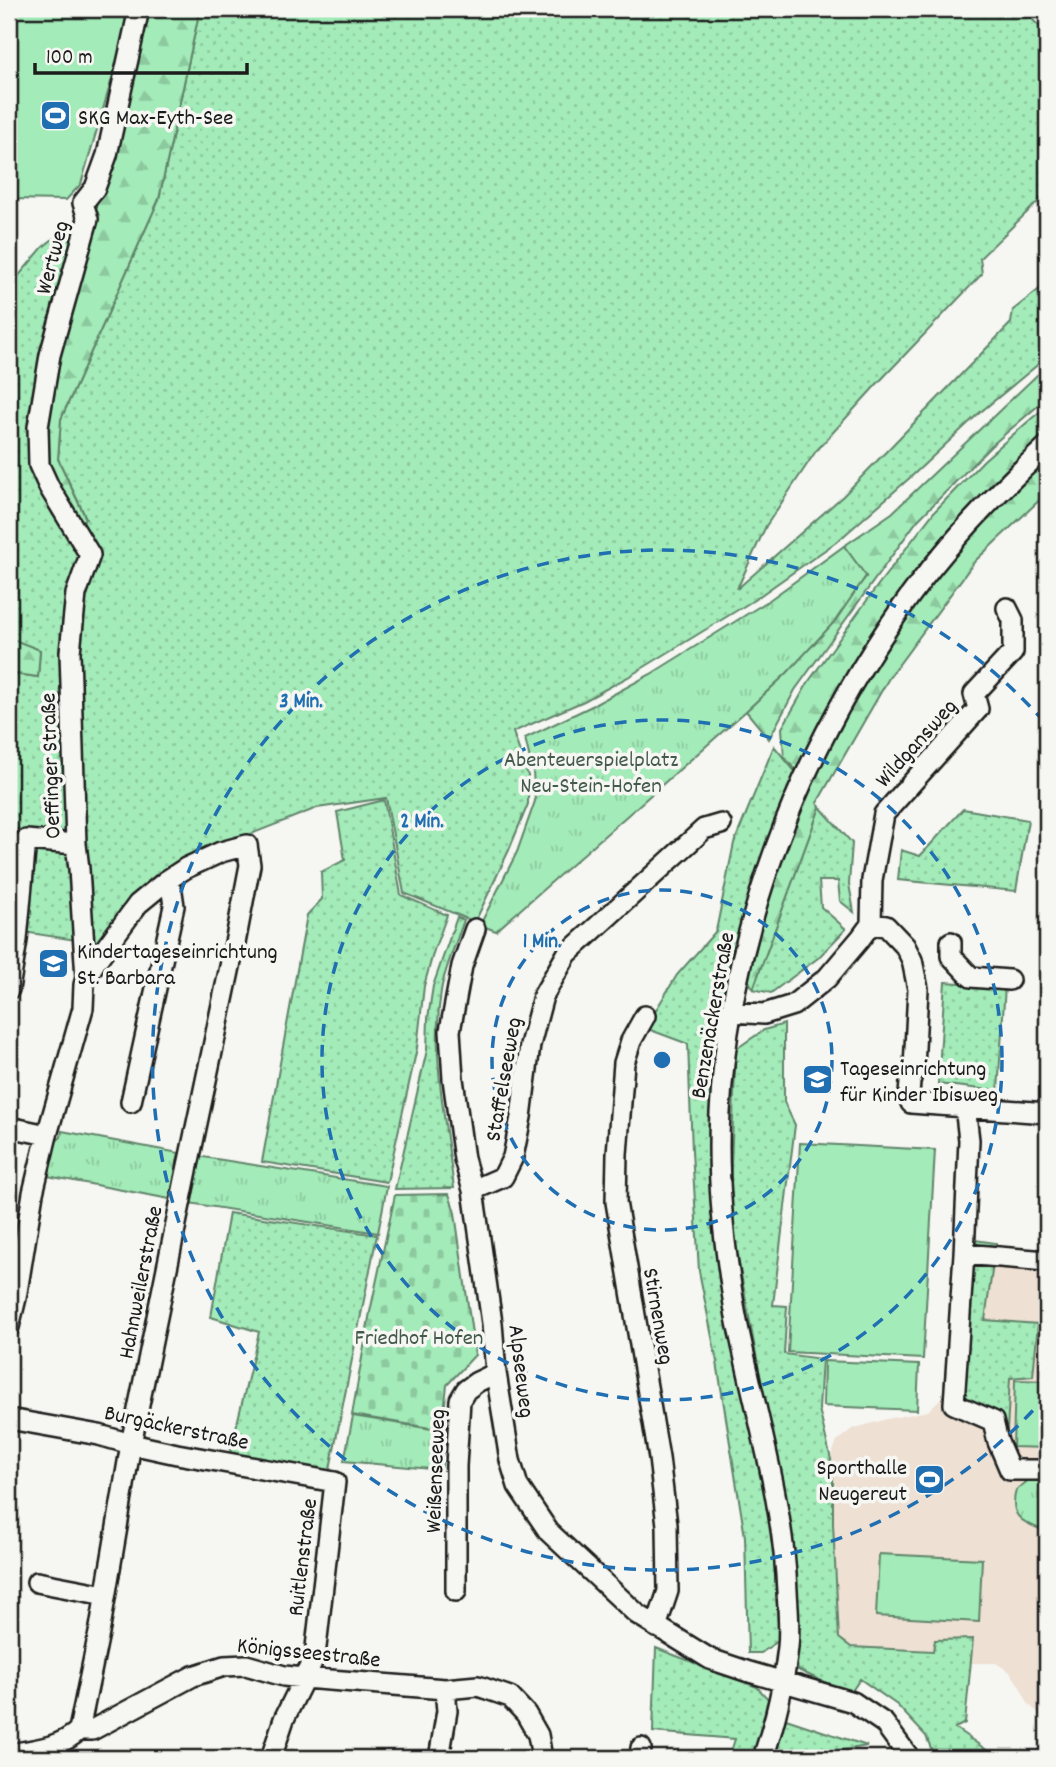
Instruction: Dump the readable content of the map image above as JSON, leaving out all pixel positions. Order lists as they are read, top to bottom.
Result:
{
  "streets": {
    "street": [
      "Wertweg",
      "Wildgansweg",
      "Oeffinger Straße",
      "Benzenäckerstraße",
      "Staffelseeweg",
      "Hahnweilerstraße",
      "Stirnenweg",
      "Alpseeweg",
      "Burgäckerstraße",
      "Weißenseeweg",
      "Ruitlenstraße",
      "Königsseestraße"
    ]
  },
  "crossings": [
    ["Wertweg", "Oeffinger Straße"],
    ["Benzenäckerstraße", "Alpseeweg"],
    ["Staffelseeweg", "Alpseeweg"],
    ["Hahnweilerstraße", "Burgäckerstraße"],
    ["Hahnweilerstraße", "Königsseestraße"],
    ["Stirnenweg", "Alpseeweg"],
    ["Alpseeweg", "Weißenseeweg"],
    ["Burgäckerstraße", "Ruitlenstraße"],
    ["Ruitlenstraße", "Königsseestraße"]
  ],
  "parks": ["Abenteuerspielplatz Neu-Stein-Hofen", "Friedhof Hofen"],
  "places": {
    "sports": ["SKG Max-Eyth-See", "Sporthalle Neugereut"],
    "school or university": ["Kindertageseinrichtung St. Barbara", "Tageseinrichtung für Kinder Ibisweg"]
  },
  "scale_bar": "100 m",
  "rings": ["3 Min.", "2 Min.", "1 Min."]
}
